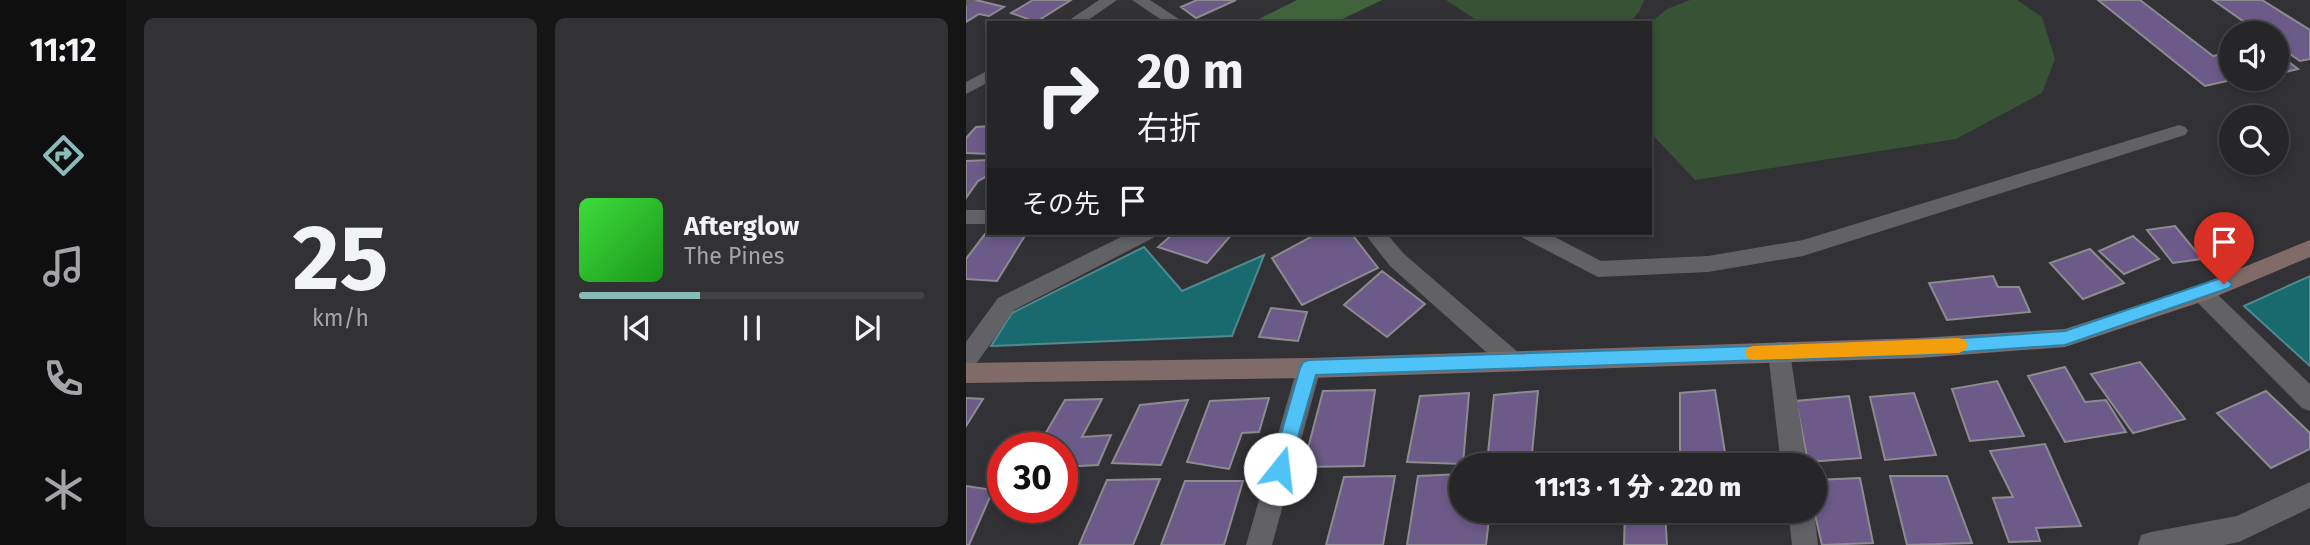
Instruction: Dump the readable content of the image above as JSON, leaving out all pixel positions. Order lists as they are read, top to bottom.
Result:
{
  "page": {
    "tabs": "11:12",
    "tile": ["25", "km/h"],
    "turn": ["20 m", "右折"],
    "then": "その先",
    "song": ["Afterglow", "The Pines"],
    "limit": "30",
    "trip": "11:13 · 1 分 · 220 m"
  }
}
